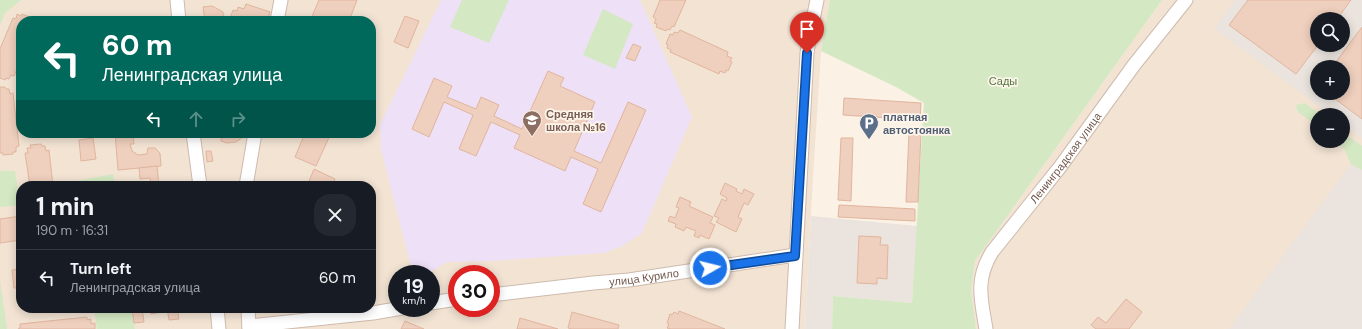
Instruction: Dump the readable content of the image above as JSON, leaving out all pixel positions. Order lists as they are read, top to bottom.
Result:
{
  "streets": {
    "street": ["Ленинградская улица", "улица Курило"]
  },
  "parks": ["Сады"],
  "places": {
    "school or university": ["Средняя школа №16"],
    "parking": ["платная автостоянка"]
  },
  "page": {
    "map_buttons": ["+", "−"],
    "turn": ["60 m", "Ленинградская улица"],
    "heading": ["1 min", "190 m · 16:31"],
    "list": [
      {
        "name": "Turn left",
        "note": "Ленинградская улица",
        "value": "60 m"
      }
    ],
    "speed": "19 km/h",
    "limit": "30"
  }
}
